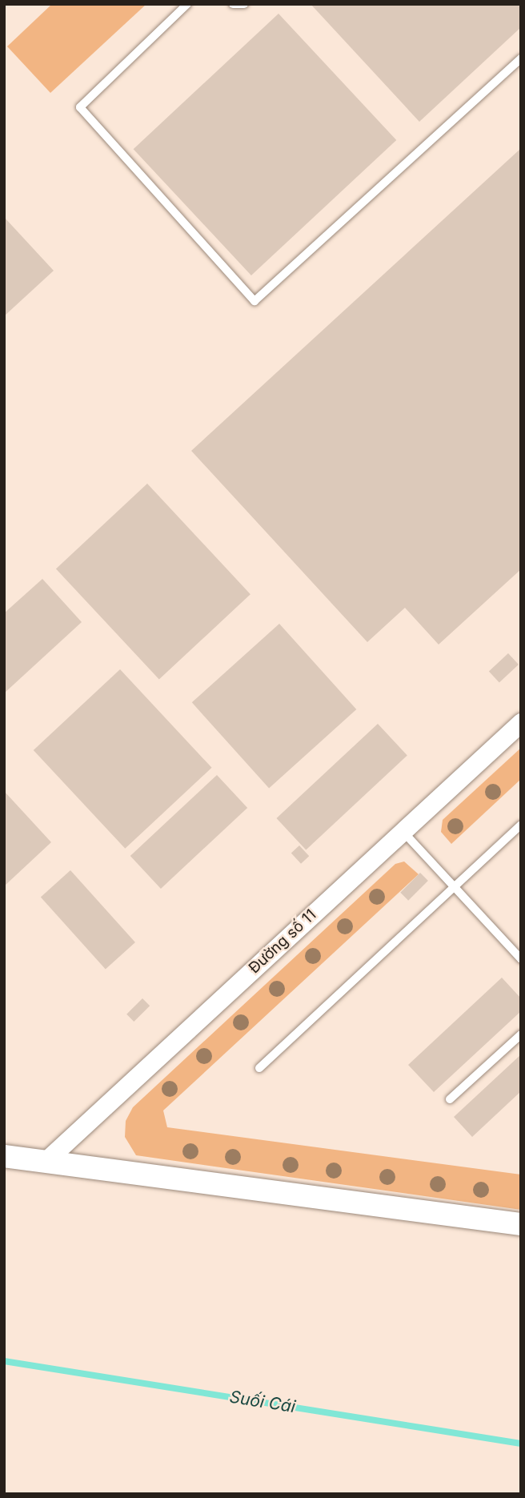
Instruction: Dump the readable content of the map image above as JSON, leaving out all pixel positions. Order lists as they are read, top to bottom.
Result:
{
  "streets": {
    "street": ["Đường số 11"]
  },
  "water": ["Suối Cái"]
}
